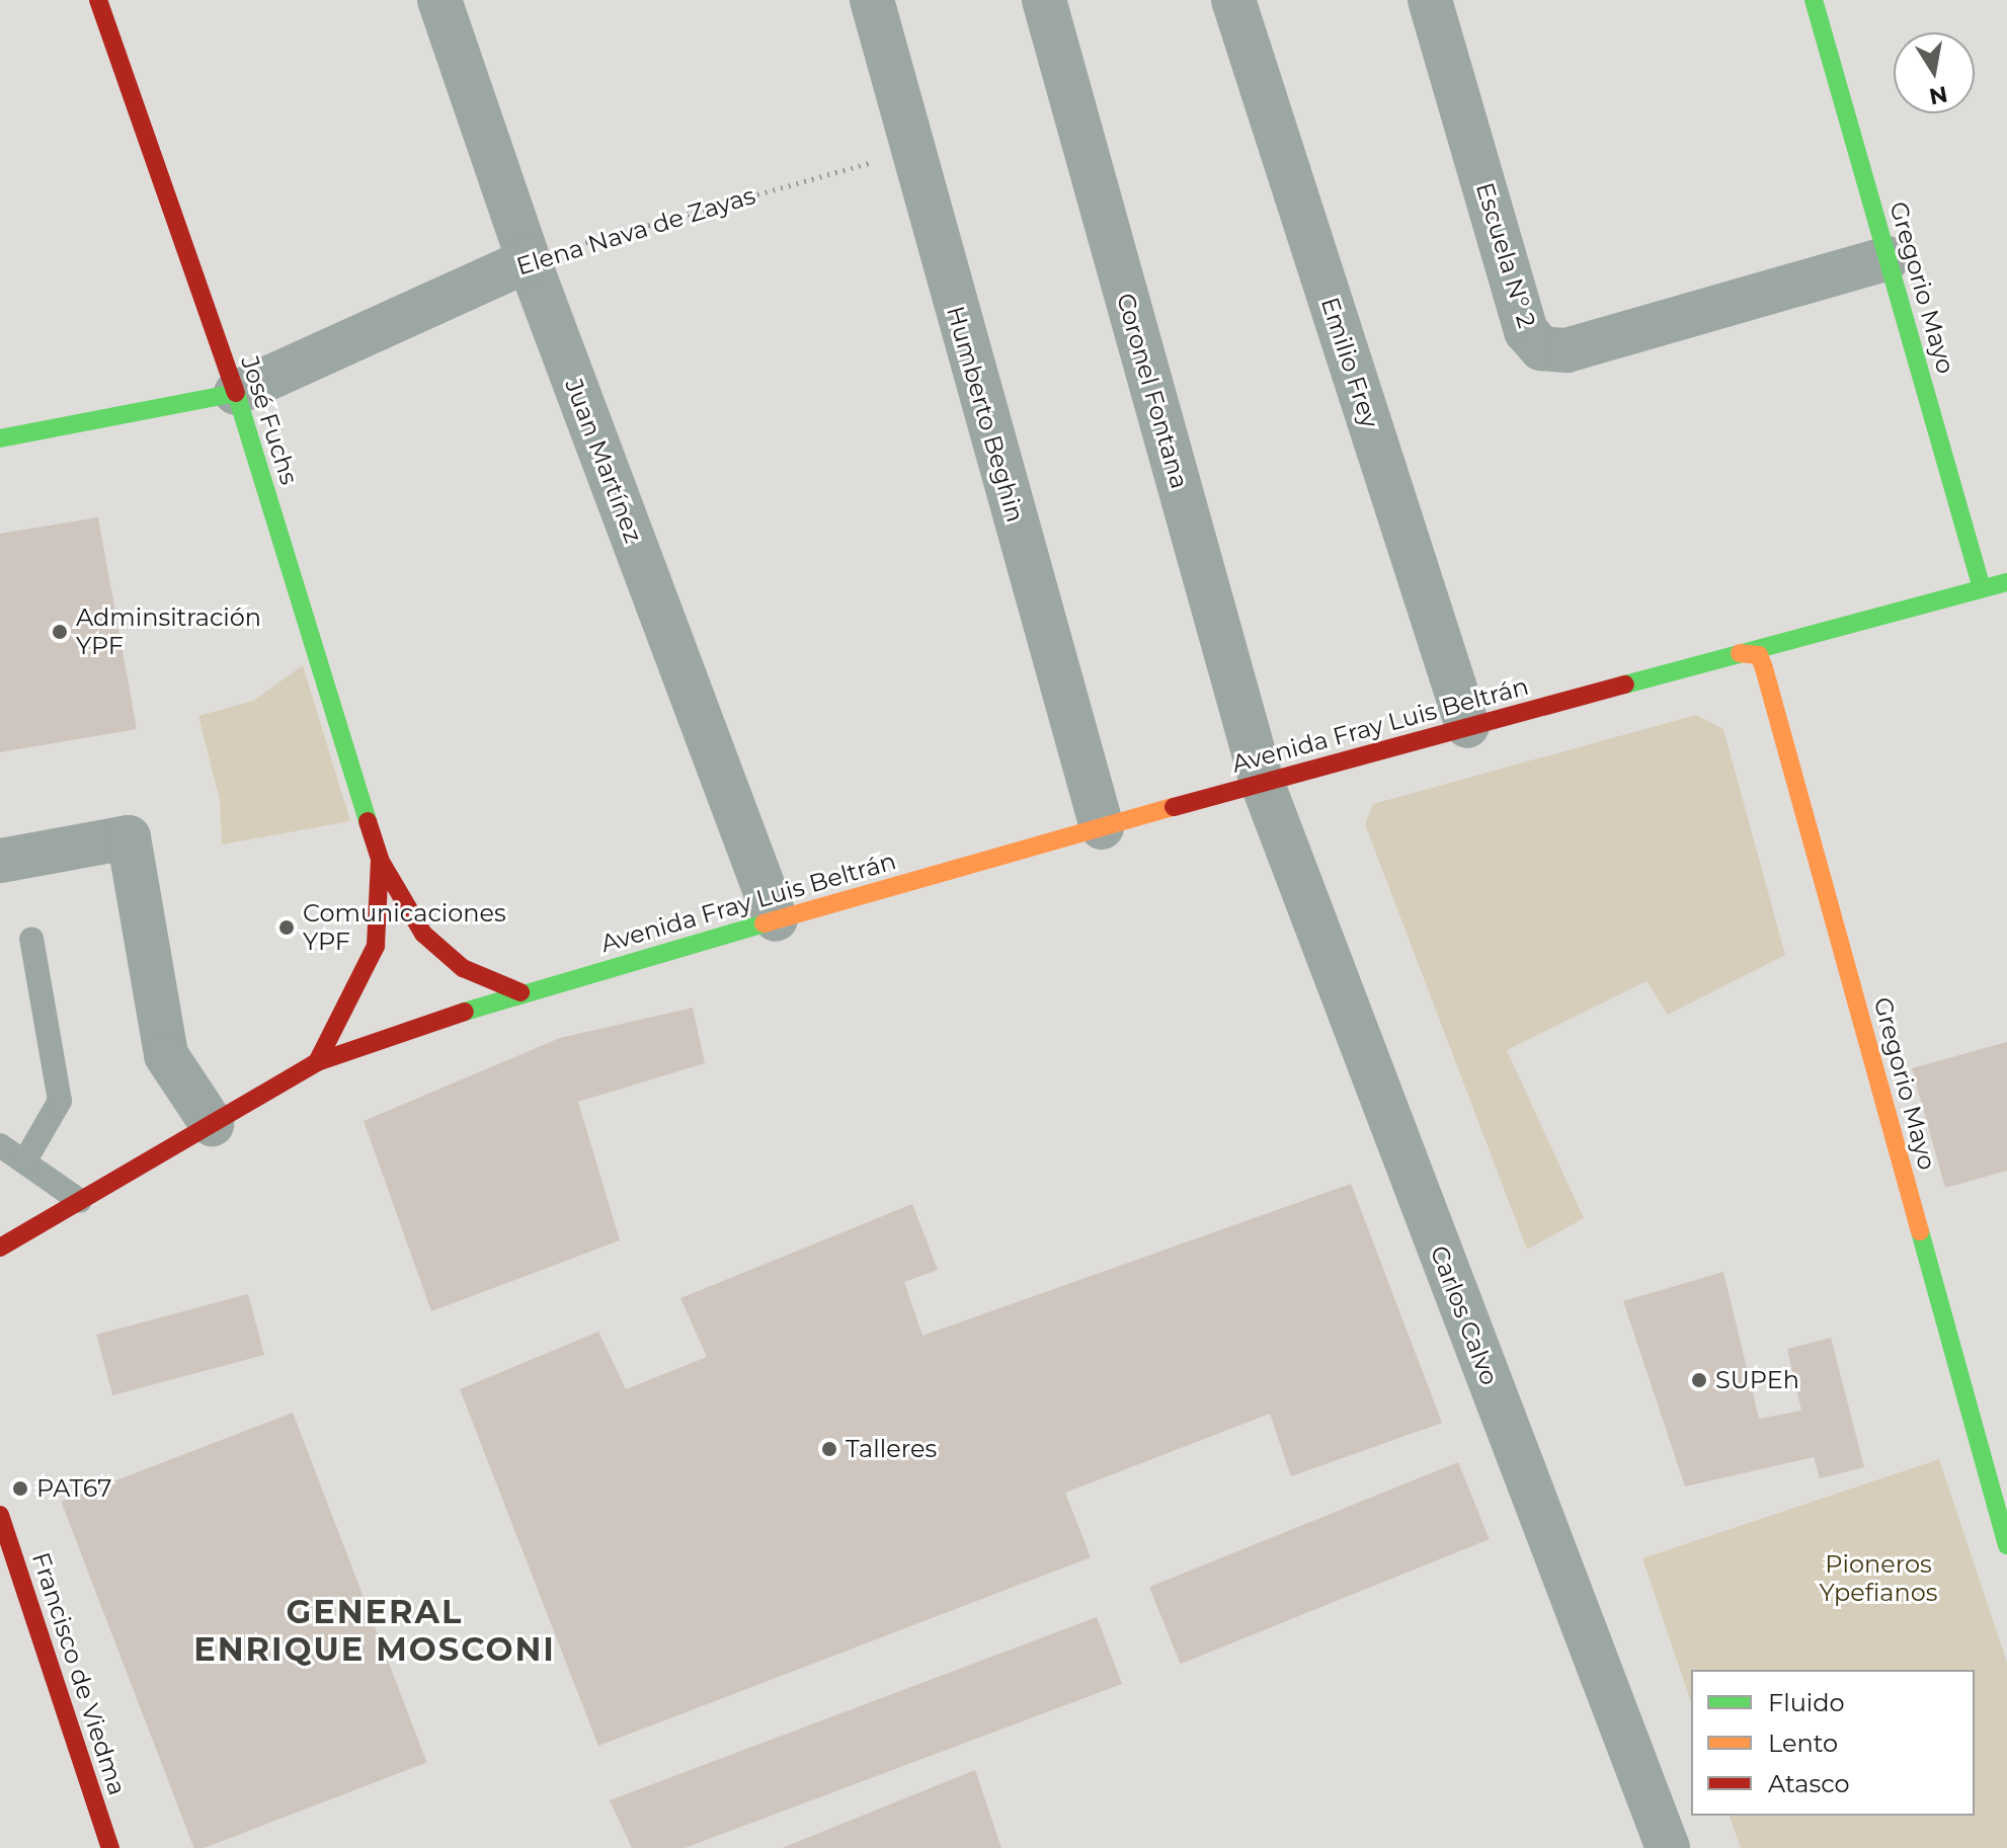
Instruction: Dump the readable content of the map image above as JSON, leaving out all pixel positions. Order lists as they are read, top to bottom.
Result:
{
  "streets": {
    "main road": [
      "Gregorio Mayo",
      "José Fuchs",
      "Avenida Fray Luis Beltrán",
      "Francisco de Viedma"
    ],
    "street": [
      "Elena Nava de Zayas",
      "Escuela N° 2",
      "Emilio Frey",
      "Coronel Fontana",
      "Humberto Beghin",
      "Juan Martínez",
      "Carlos Calvo"
    ]
  },
  "crossings": [
    ["Elena Nava de Zayas", "Humberto Beghin"],
    ["Elena Nava de Zayas", "José Fuchs"],
    ["Elena Nava de Zayas", "Juan Martínez"],
    ["Escuela N° 2", "Gregorio Mayo"],
    ["Gregorio Mayo", "Avenida Fray Luis Beltrán"],
    ["Emilio Frey", "Avenida Fray Luis Beltrán"],
    ["Coronel Fontana", "Avenida Fray Luis Beltrán"],
    ["Coronel Fontana", "Carlos Calvo"],
    ["Humberto Beghin", "Avenida Fray Luis Beltrán"],
    ["José Fuchs", "Avenida Fray Luis Beltrán"],
    ["Juan Martínez", "Avenida Fray Luis Beltrán"],
    ["Avenida Fray Luis Beltrán", "Carlos Calvo"]
  ],
  "districts": ["GENERAL ENRIQUE MOSCONI"],
  "parks": ["Pioneros Ypefianos"],
  "places": [
    "Adminsitración YPF",
    "Comunicaciones YPF",
    "SUPEh",
    "Talleres",
    "PAT67"
  ],
  "legend": ["Fluido", "Lento", "Atasco"],
  "north": "bottom"
}
